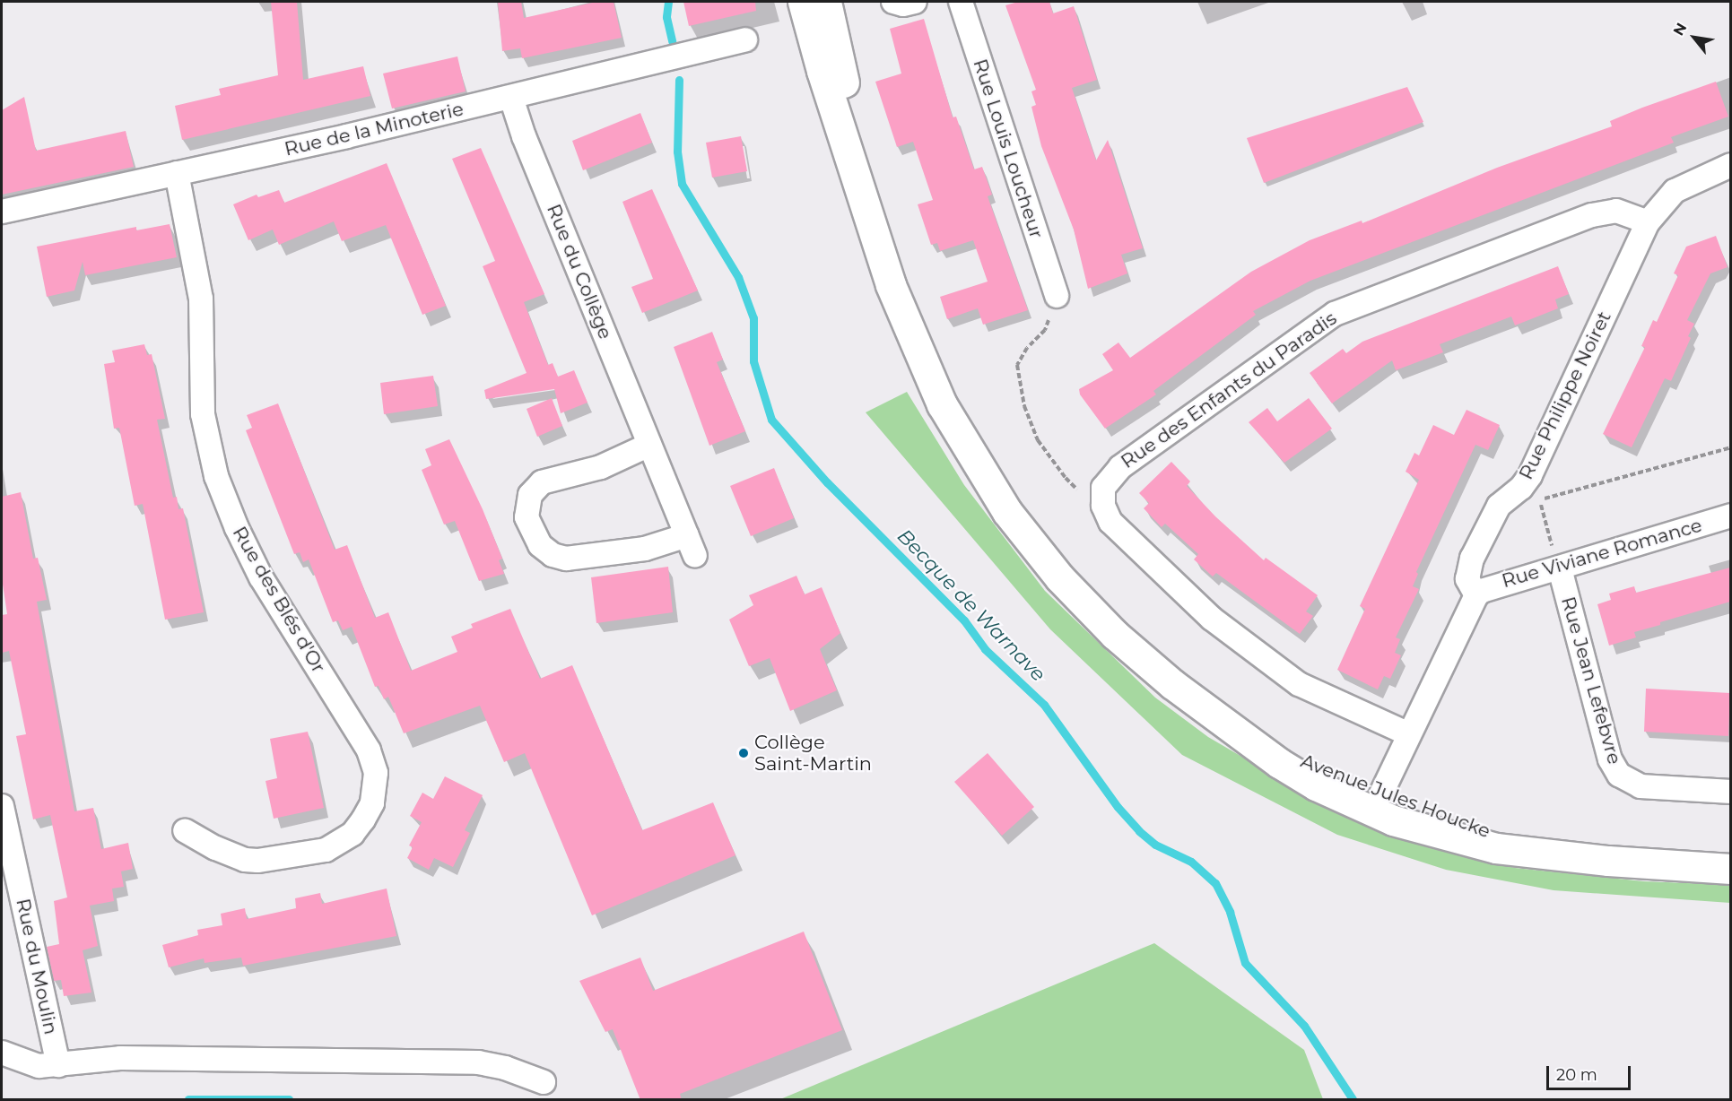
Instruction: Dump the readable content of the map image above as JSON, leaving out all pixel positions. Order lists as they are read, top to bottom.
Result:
{
  "streets": {
    "main road": ["Avenue Jules Houcke"],
    "street": [
      "Rue de la Minoterie",
      "Rue Louis Loucheur",
      "Rue du Collège",
      "Rue des Enfants du Paradis",
      "Rue Philippe Noiret",
      "Rue Viviane Romance",
      "Rue des Blés d'Or",
      "Rue Jean Lefebvre",
      "Rue du Moulin"
    ]
  },
  "crossings": [
    ["Rue de la Minoterie", "Rue du Collège"],
    ["Rue de la Minoterie", "Rue des Blés d'Or"],
    ["Rue des Enfants du Paradis", "Rue Philippe Noiret"],
    ["Rue Philippe Noiret", "Rue Viviane Romance"],
    ["Rue Viviane Romance", "Rue Jean Lefebvre"]
  ],
  "water": ["Becque de Warnave"],
  "places": ["Collège Saint-Martin"],
  "scale_bar": "20 m",
  "north": "top left"
}
